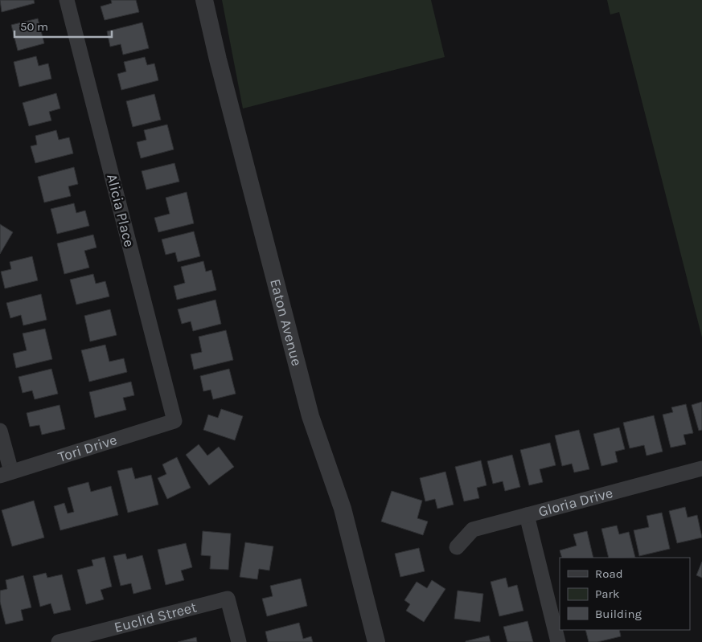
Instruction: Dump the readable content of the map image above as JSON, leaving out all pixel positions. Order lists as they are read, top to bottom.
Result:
{
  "streets": {
    "street": [
      "Alicia Place",
      "Eaton Avenue",
      "Tori Drive",
      "Gloria Drive",
      "Euclid Street"
    ]
  },
  "crossings": [
    ["Alicia Place", "Tori Drive"]
  ],
  "legend": ["Road", "Park", "Building"],
  "scale_bar": "50 m"
}
